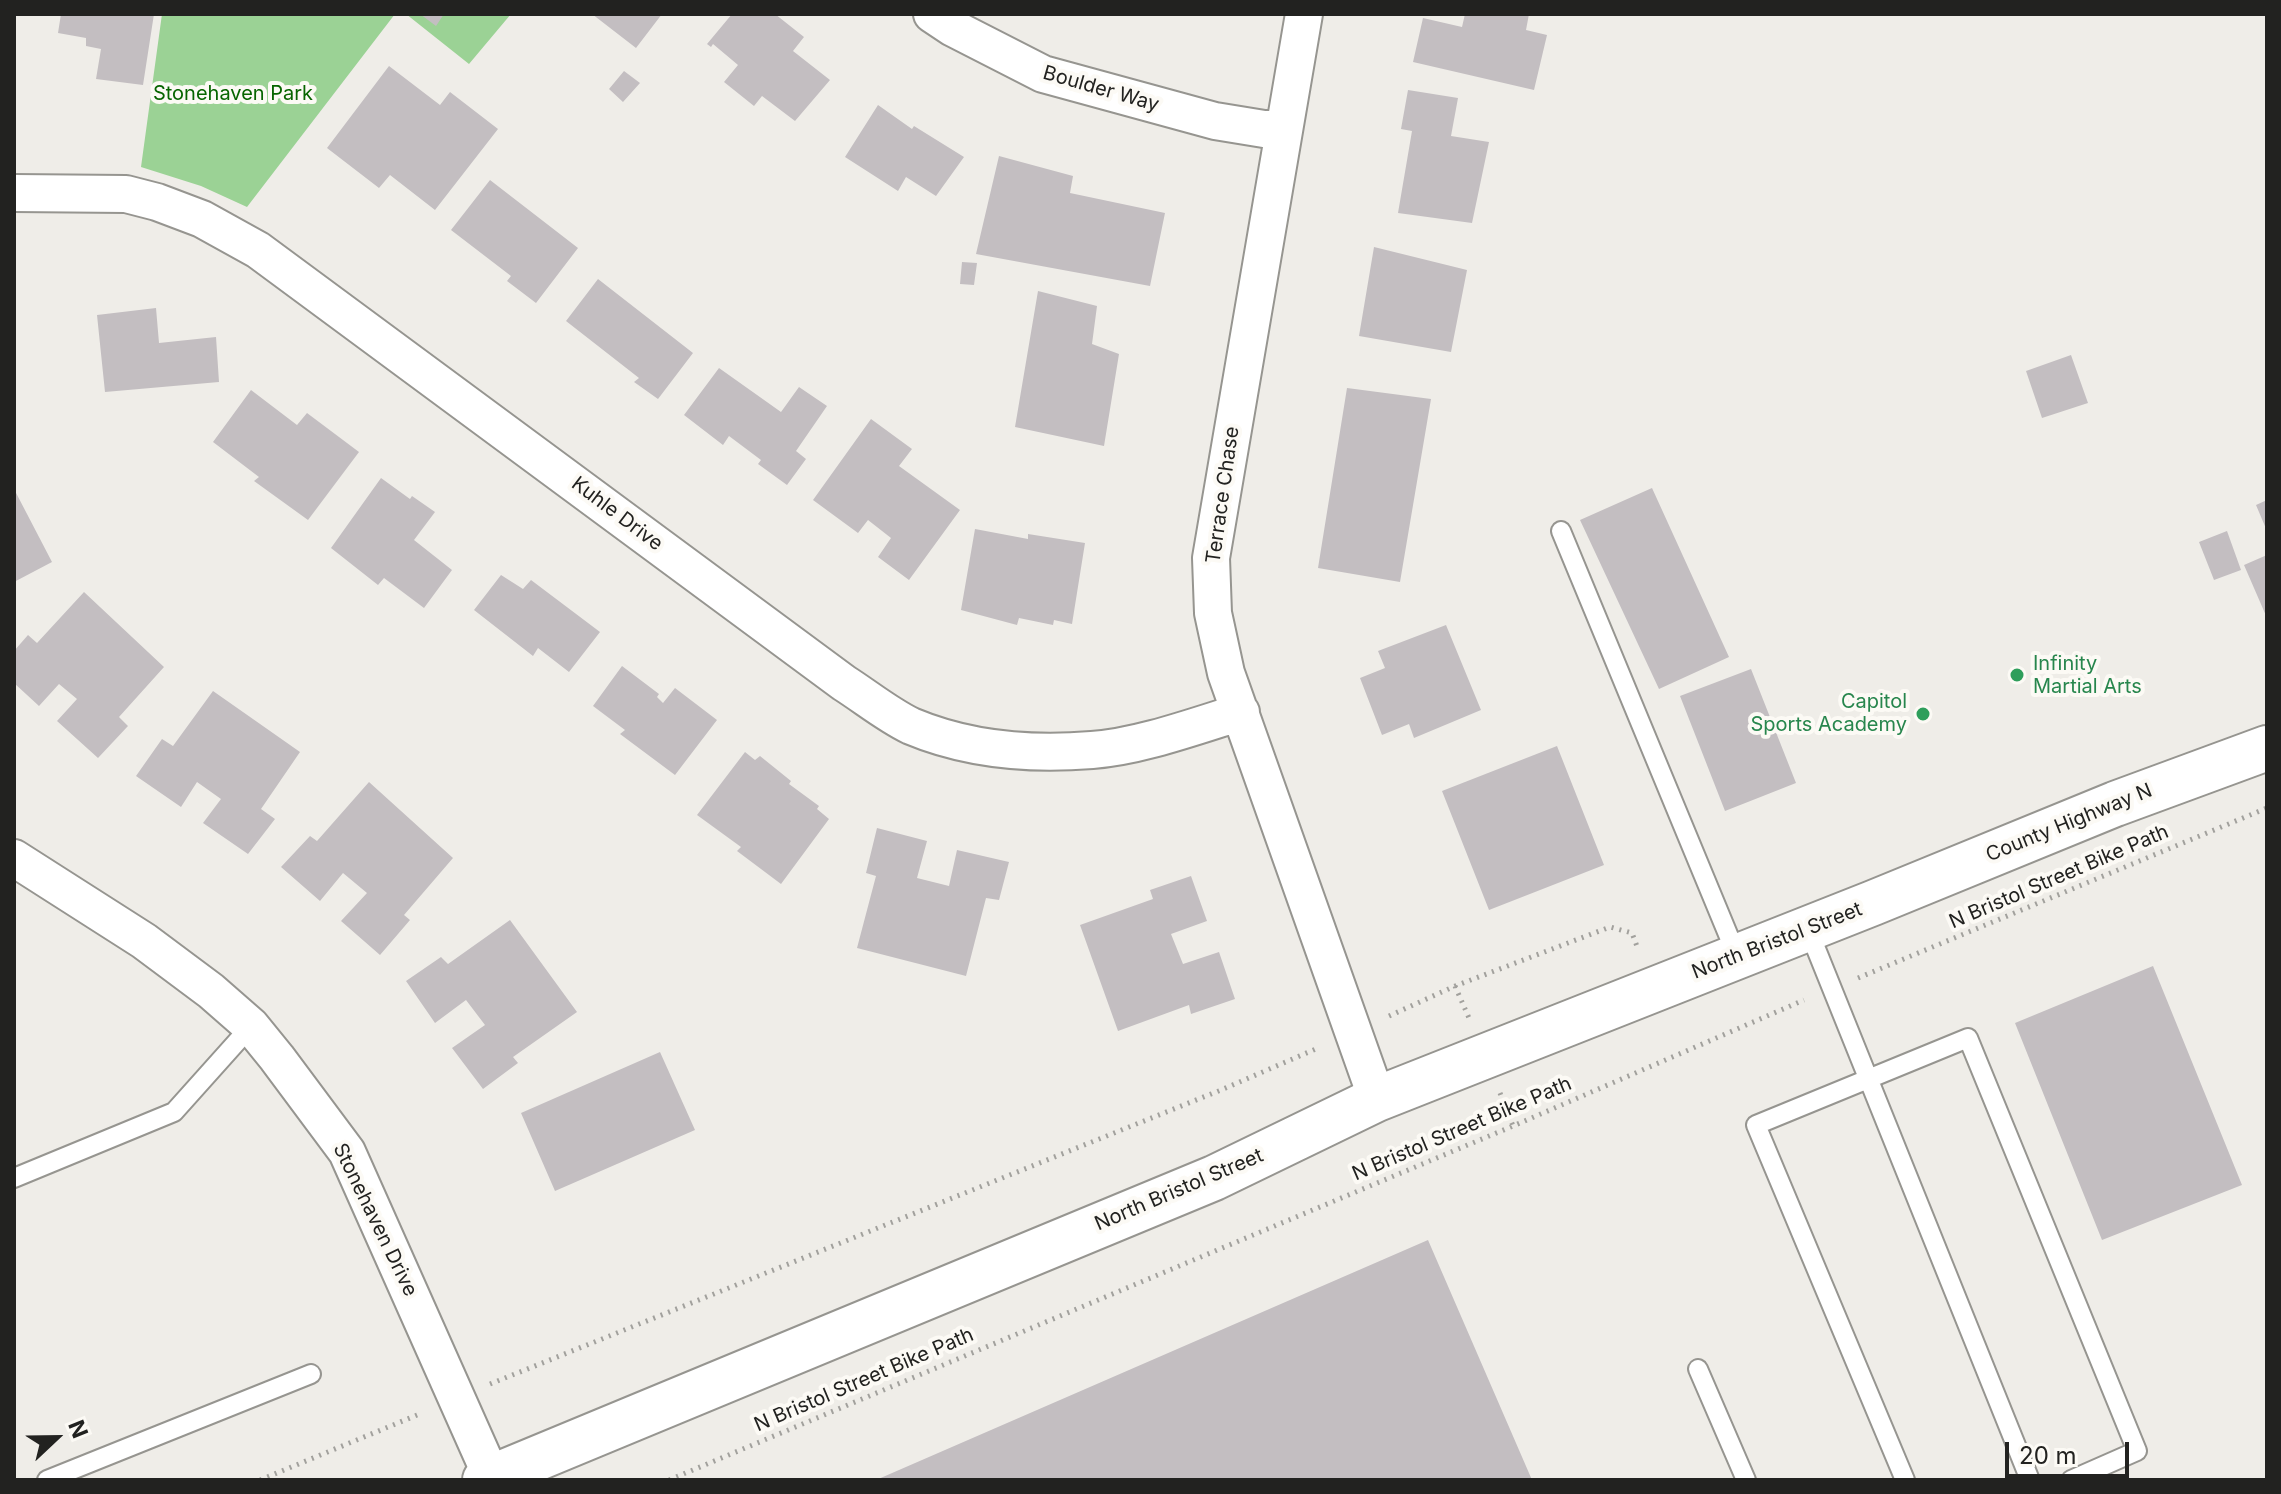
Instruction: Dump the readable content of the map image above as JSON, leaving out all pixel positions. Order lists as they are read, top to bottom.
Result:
{
  "streets": {
    "street": [
      "Boulder Way",
      "Terrace Chase",
      "Kuhle Drive",
      "County Highway N",
      "North Bristol Street",
      "Stonehaven Drive"
    ],
    "path": ["N Bristol Street Bike Path"]
  },
  "crossings": [
    ["Boulder Way", "Terrace Chase"],
    ["Terrace Chase", "Kuhle Drive"],
    ["Terrace Chase", "North Bristol Street"],
    ["County Highway N", "North Bristol Street"],
    ["North Bristol Street", "Stonehaven Drive"]
  ],
  "parks": ["Stonehaven Park"],
  "places": ["Infinity Martial Arts", "Capitol Sports Academy"],
  "scale_bar": "20 m",
  "north": "right"
}
